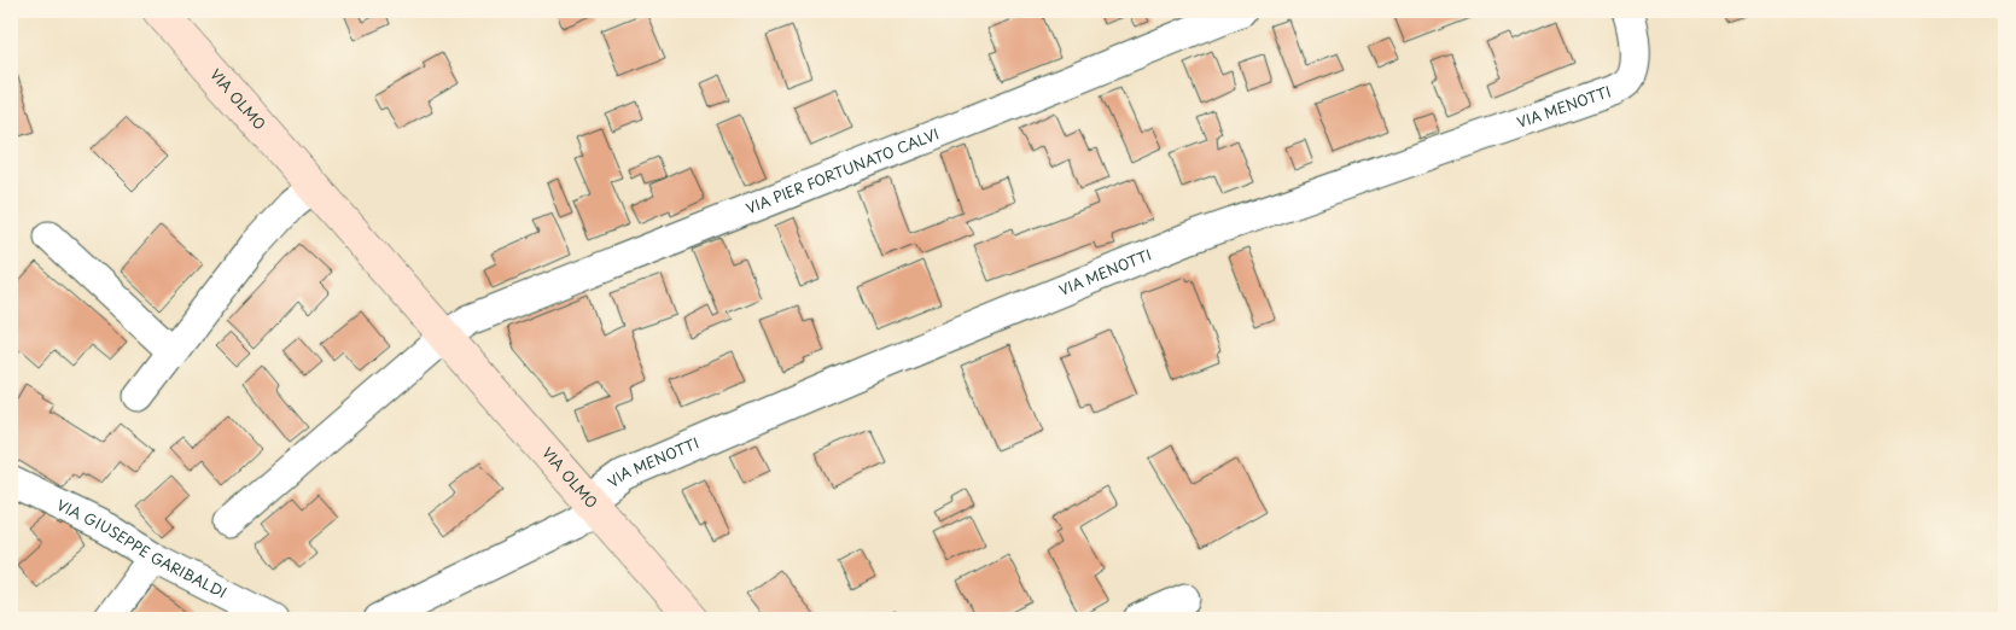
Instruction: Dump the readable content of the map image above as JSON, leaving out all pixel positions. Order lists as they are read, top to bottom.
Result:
{
  "streets": {
    "street": [
      "VIA OLMO",
      "VIA MENOTTI",
      "VIA PIER FORTUNATO CALVI",
      "VIA GIUSEPPE GARIBALDI"
    ]
  },
  "crossings": [
    ["VIA OLMO", "VIA MENOTTI"],
    ["VIA OLMO", "VIA PIER FORTUNATO CALVI"]
  ]
}
